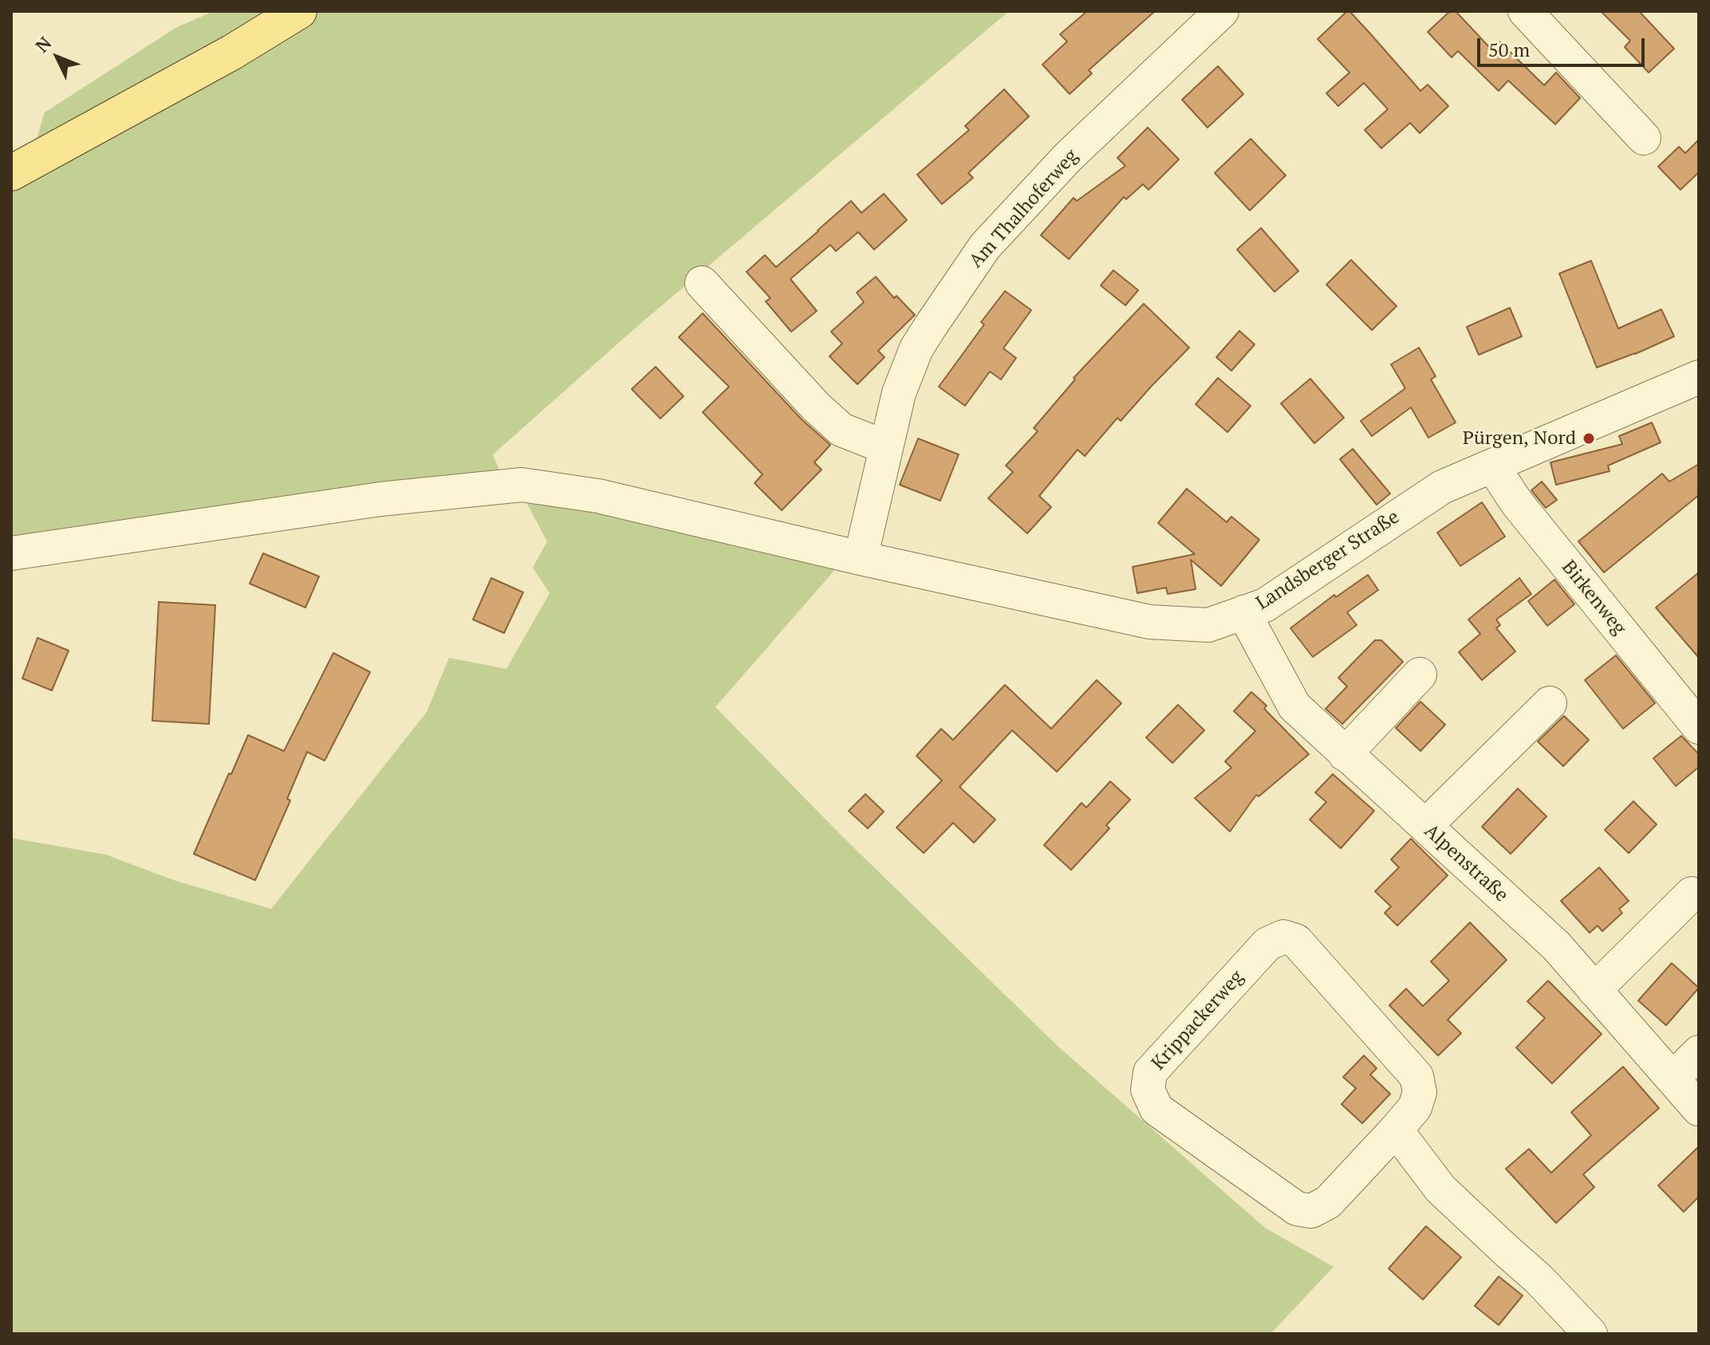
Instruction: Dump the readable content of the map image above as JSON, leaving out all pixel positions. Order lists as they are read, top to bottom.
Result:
{
  "streets": {
    "street": [
      "Am Thalhoferweg",
      "Landsberger Straße",
      "Birkenweg",
      "Alpenstraße",
      "Krippackerweg"
    ]
  },
  "crossings": [
    ["Am Thalhoferweg", "Landsberger Straße"],
    ["Landsberger Straße", "Birkenweg"],
    ["Landsberger Straße", "Alpenstraße"]
  ],
  "places": ["Pürgen, Nord"],
  "scale_bar": "50 m",
  "north": "top left"
}
